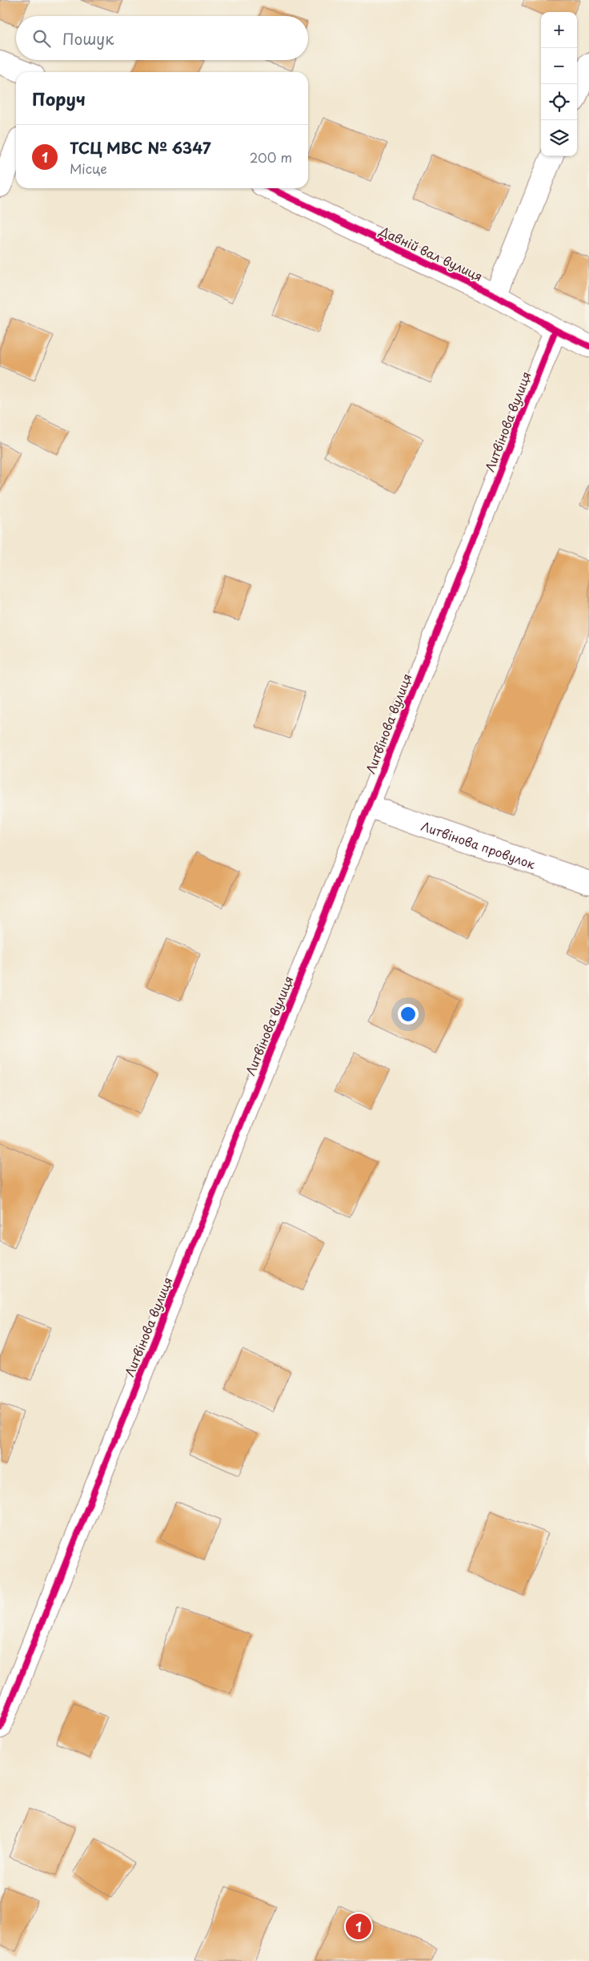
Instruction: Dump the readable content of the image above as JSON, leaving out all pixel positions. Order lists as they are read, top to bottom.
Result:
{
  "streets": {
    "street": ["Давній вал вулиця", "Литвінова вулиця", "Литвінова провулок"]
  },
  "crossings": [
    ["Давній вал вулиця", "Литвінова вулиця"],
    ["Литвінова вулиця", "Литвінова провулок"]
  ],
  "page": {
    "map_buttons": ["+", "−"],
    "search": "Пошук",
    "heading": "Поруч",
    "list": [
      {
        "mark": "1",
        "name": "ТСЦ МВС № 6347",
        "note": "Місце",
        "value": "200 m"
      }
    ],
    "pins": "1"
  }
}
